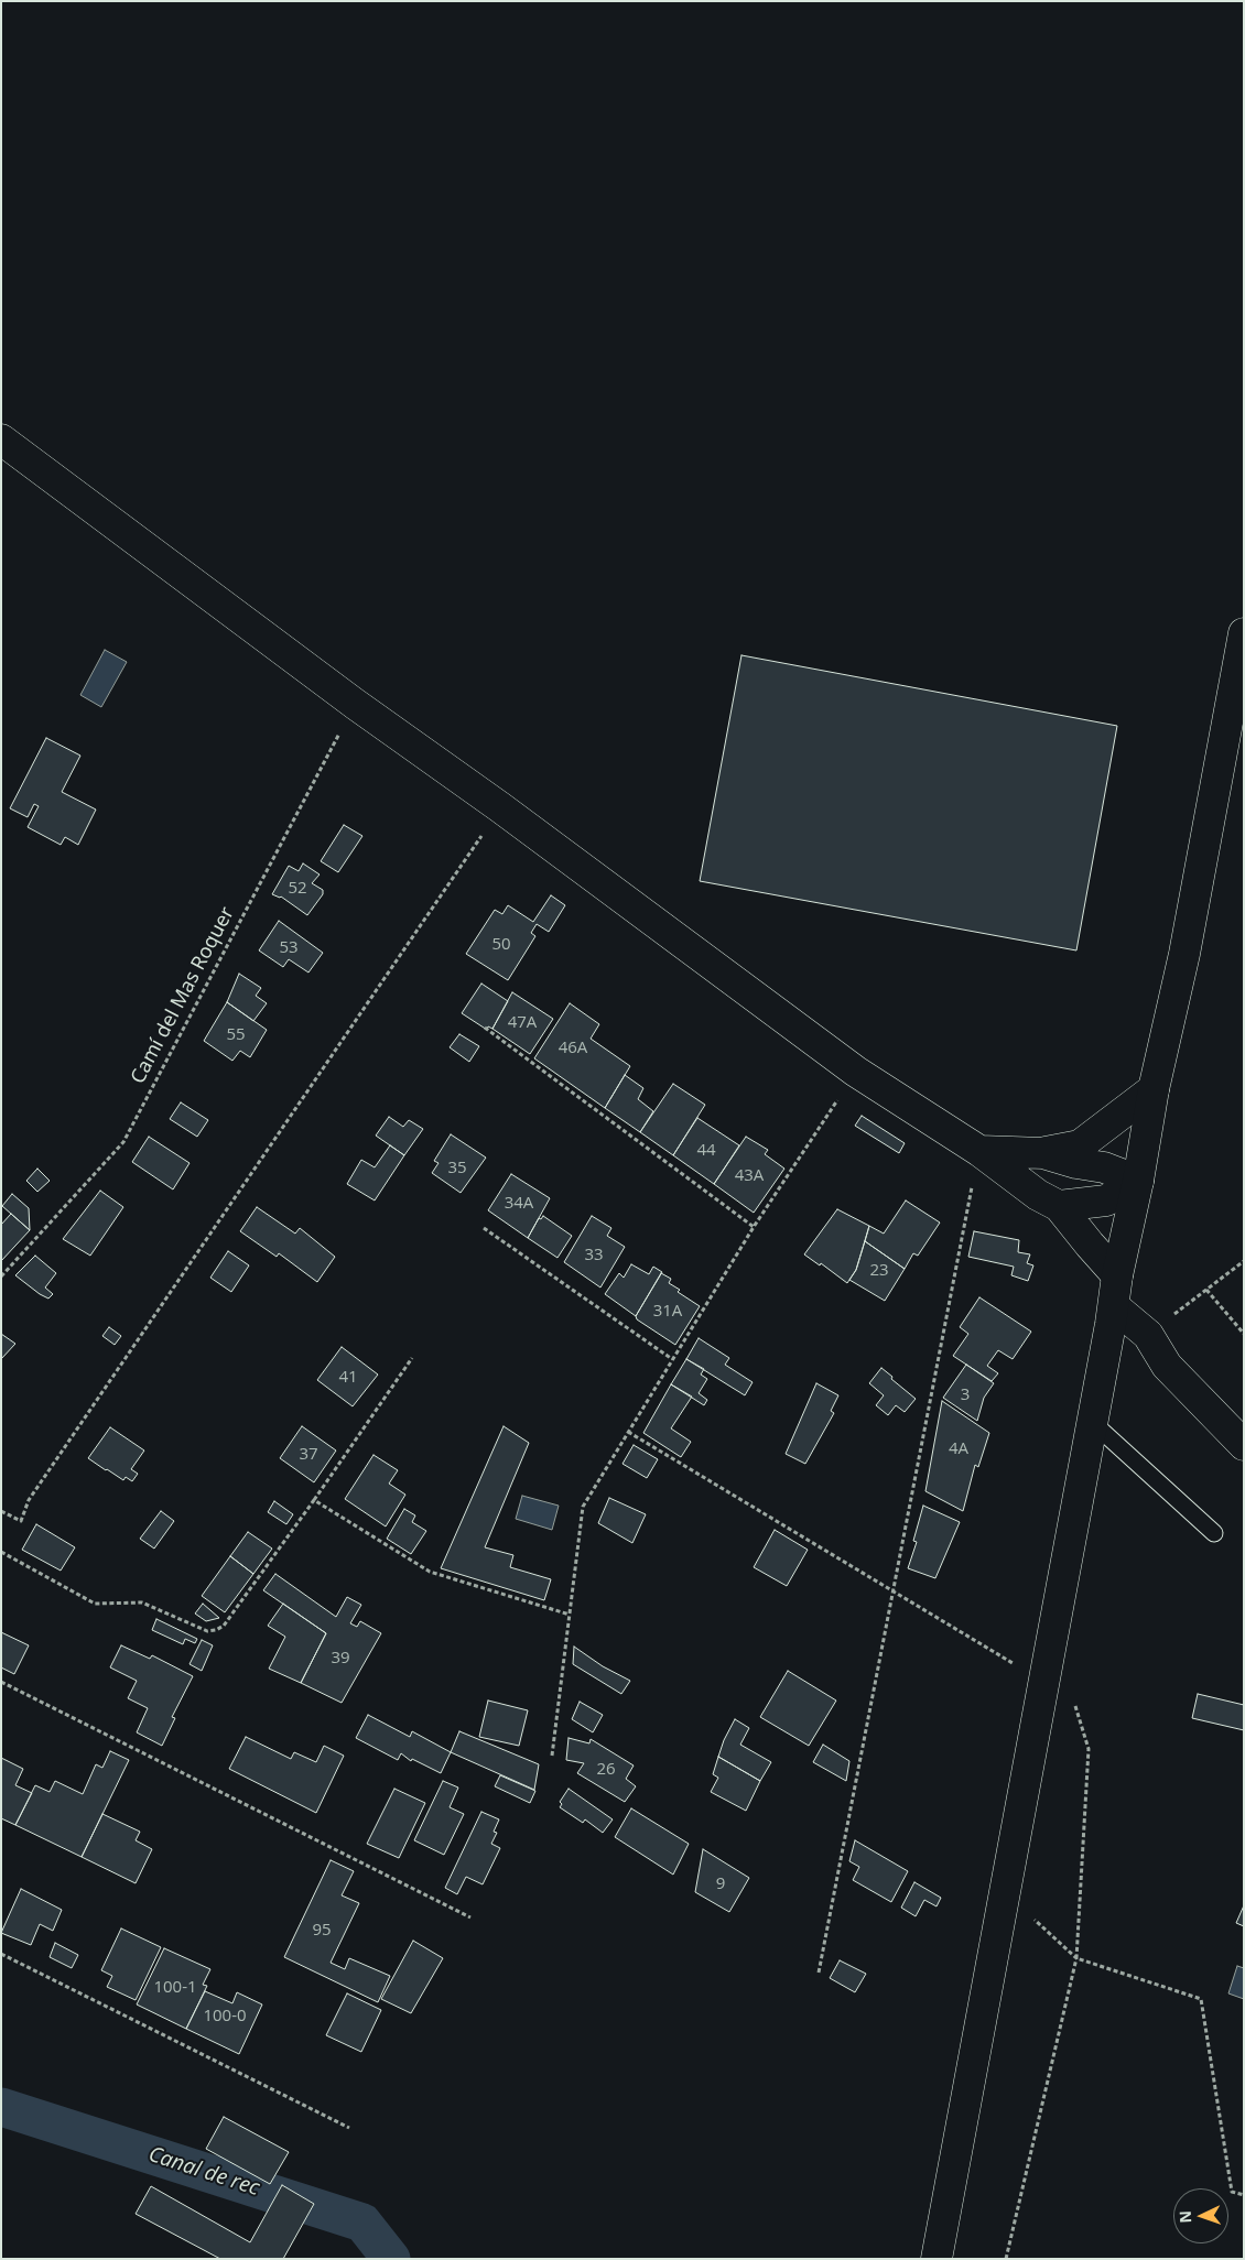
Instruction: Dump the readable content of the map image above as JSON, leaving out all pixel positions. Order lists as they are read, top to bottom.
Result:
{
  "streets": {
    "path": ["Camí del Mas Roquer"]
  },
  "water": ["Canal de rec"],
  "house_numbers": [
    "52",
    "50",
    "53",
    "47A",
    "55",
    "46A",
    "44",
    "35",
    "43A",
    "34A",
    "33",
    "23",
    "31A",
    "41",
    "3",
    "4A",
    "37",
    "39",
    "26",
    "9",
    "95",
    "100-1",
    "100-0"
  ],
  "north": "left"
}
